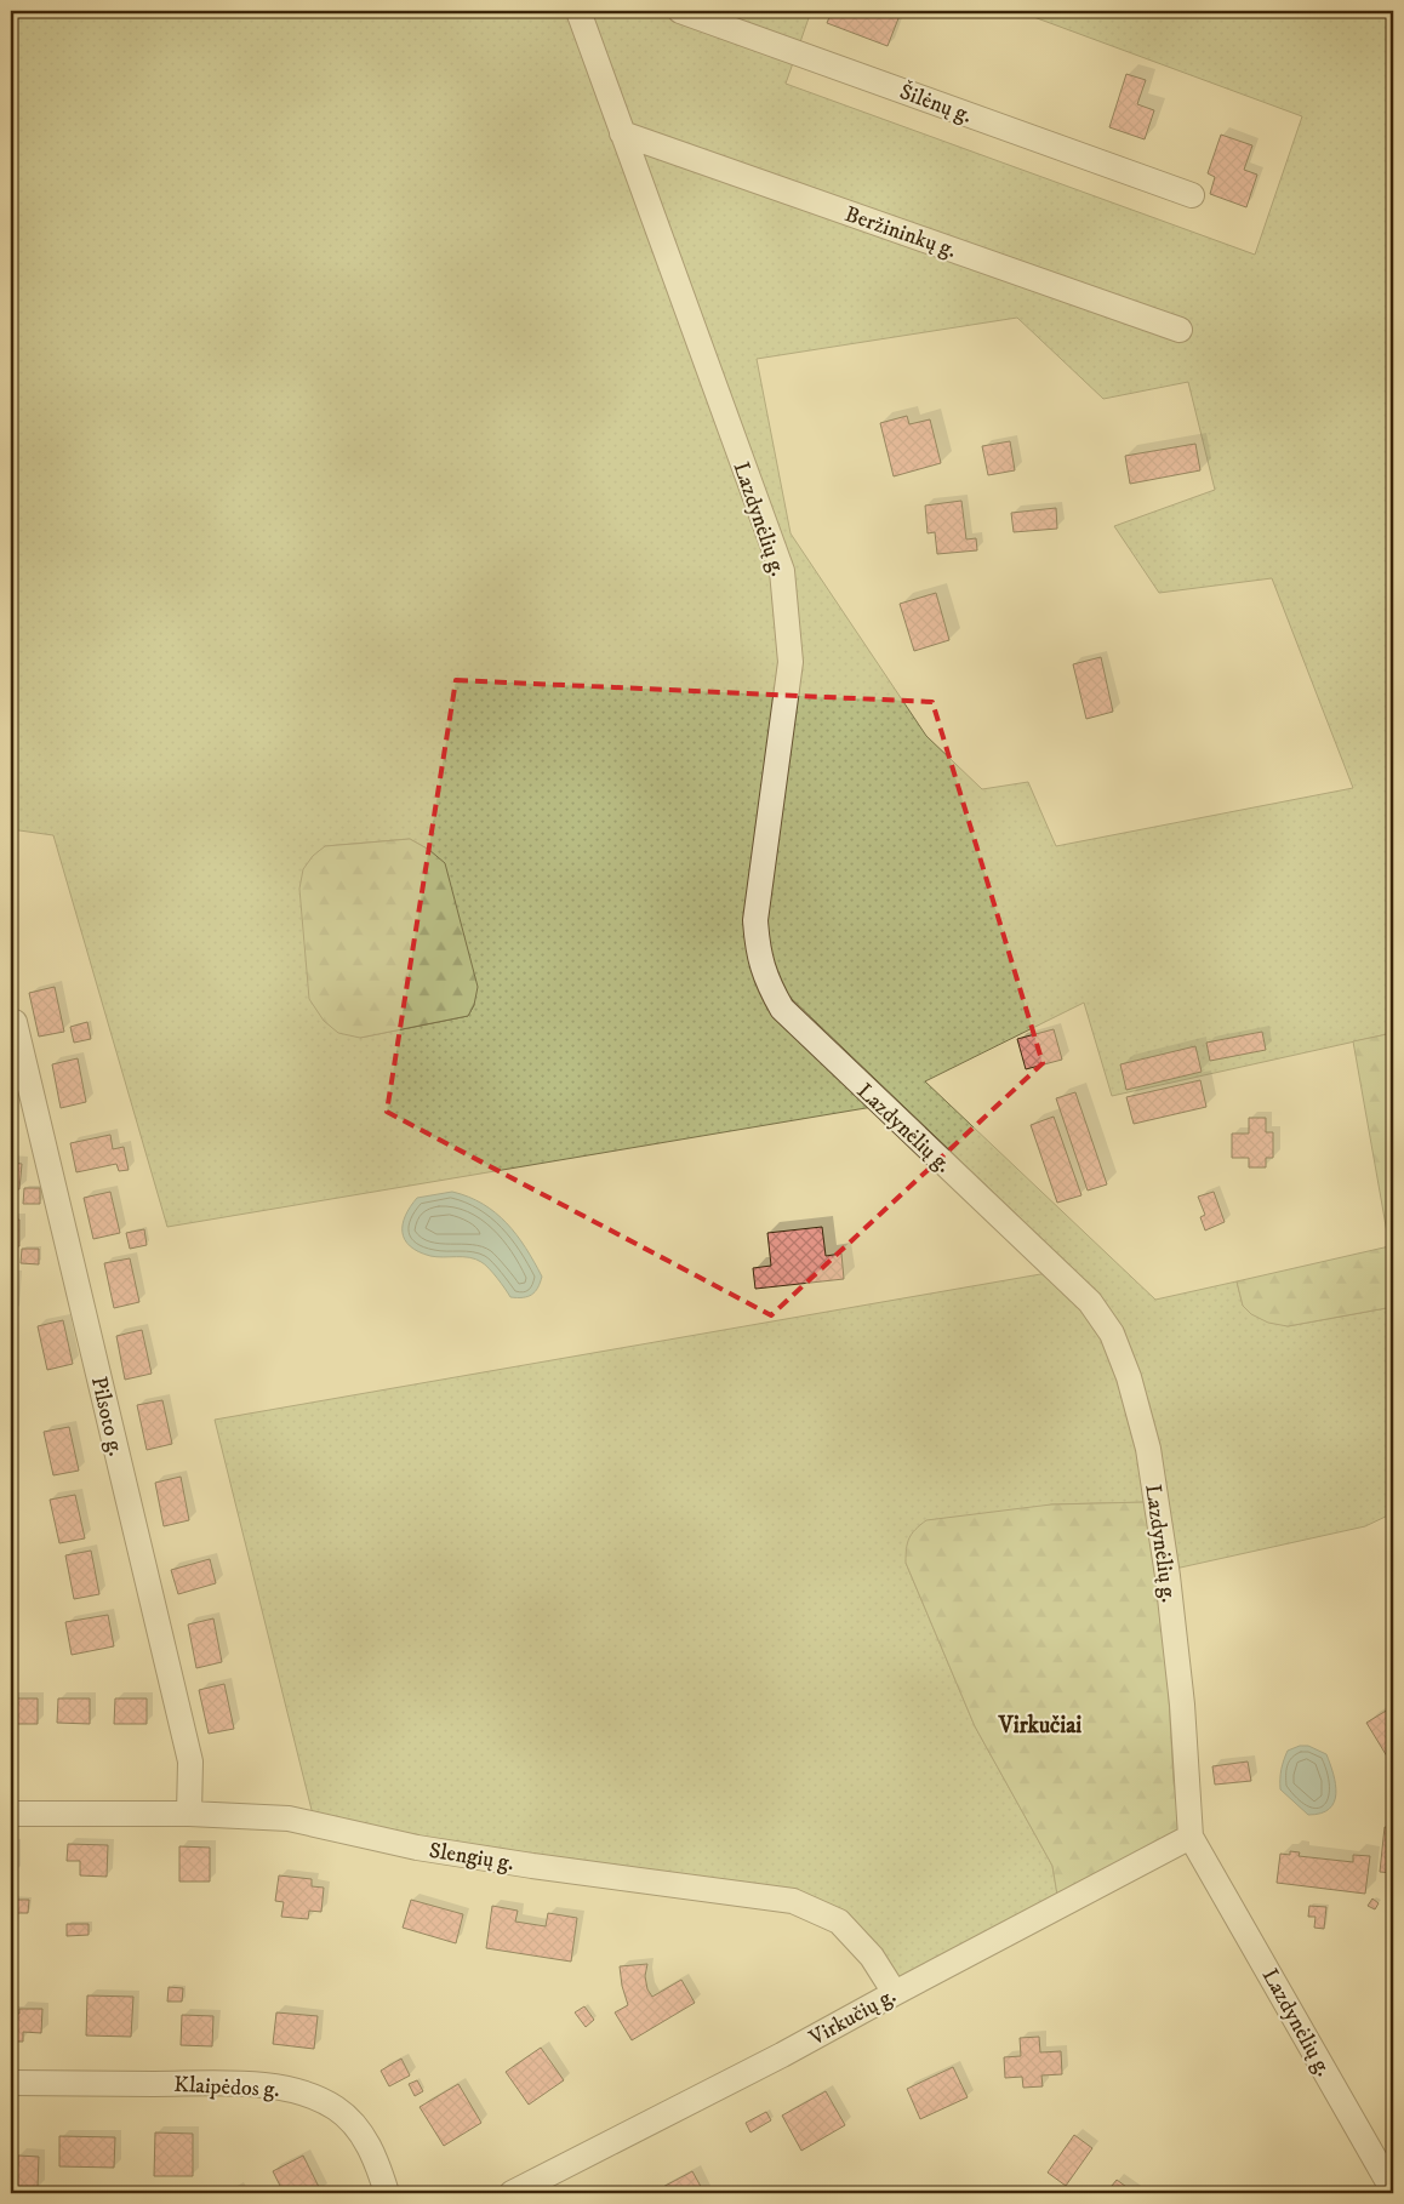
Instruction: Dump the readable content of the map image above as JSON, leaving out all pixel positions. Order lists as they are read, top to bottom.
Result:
{
  "streets": {
    "street": [
      "Šilėnų g.",
      "Beržininkų g.",
      "Lazdynėlių g.",
      "Pilsoto g.",
      "Slengių g.",
      "Virkučių g.",
      "Klaipėdos g."
    ]
  },
  "crossings": [
    ["Beržininkų g.", "Lazdynėlių g."],
    ["Lazdynėlių g.", "Virkučių g."],
    ["Pilsoto g.", "Slengių g."],
    ["Slengių g.", "Virkučių g."]
  ],
  "districts": ["Virkučiai"]
}
